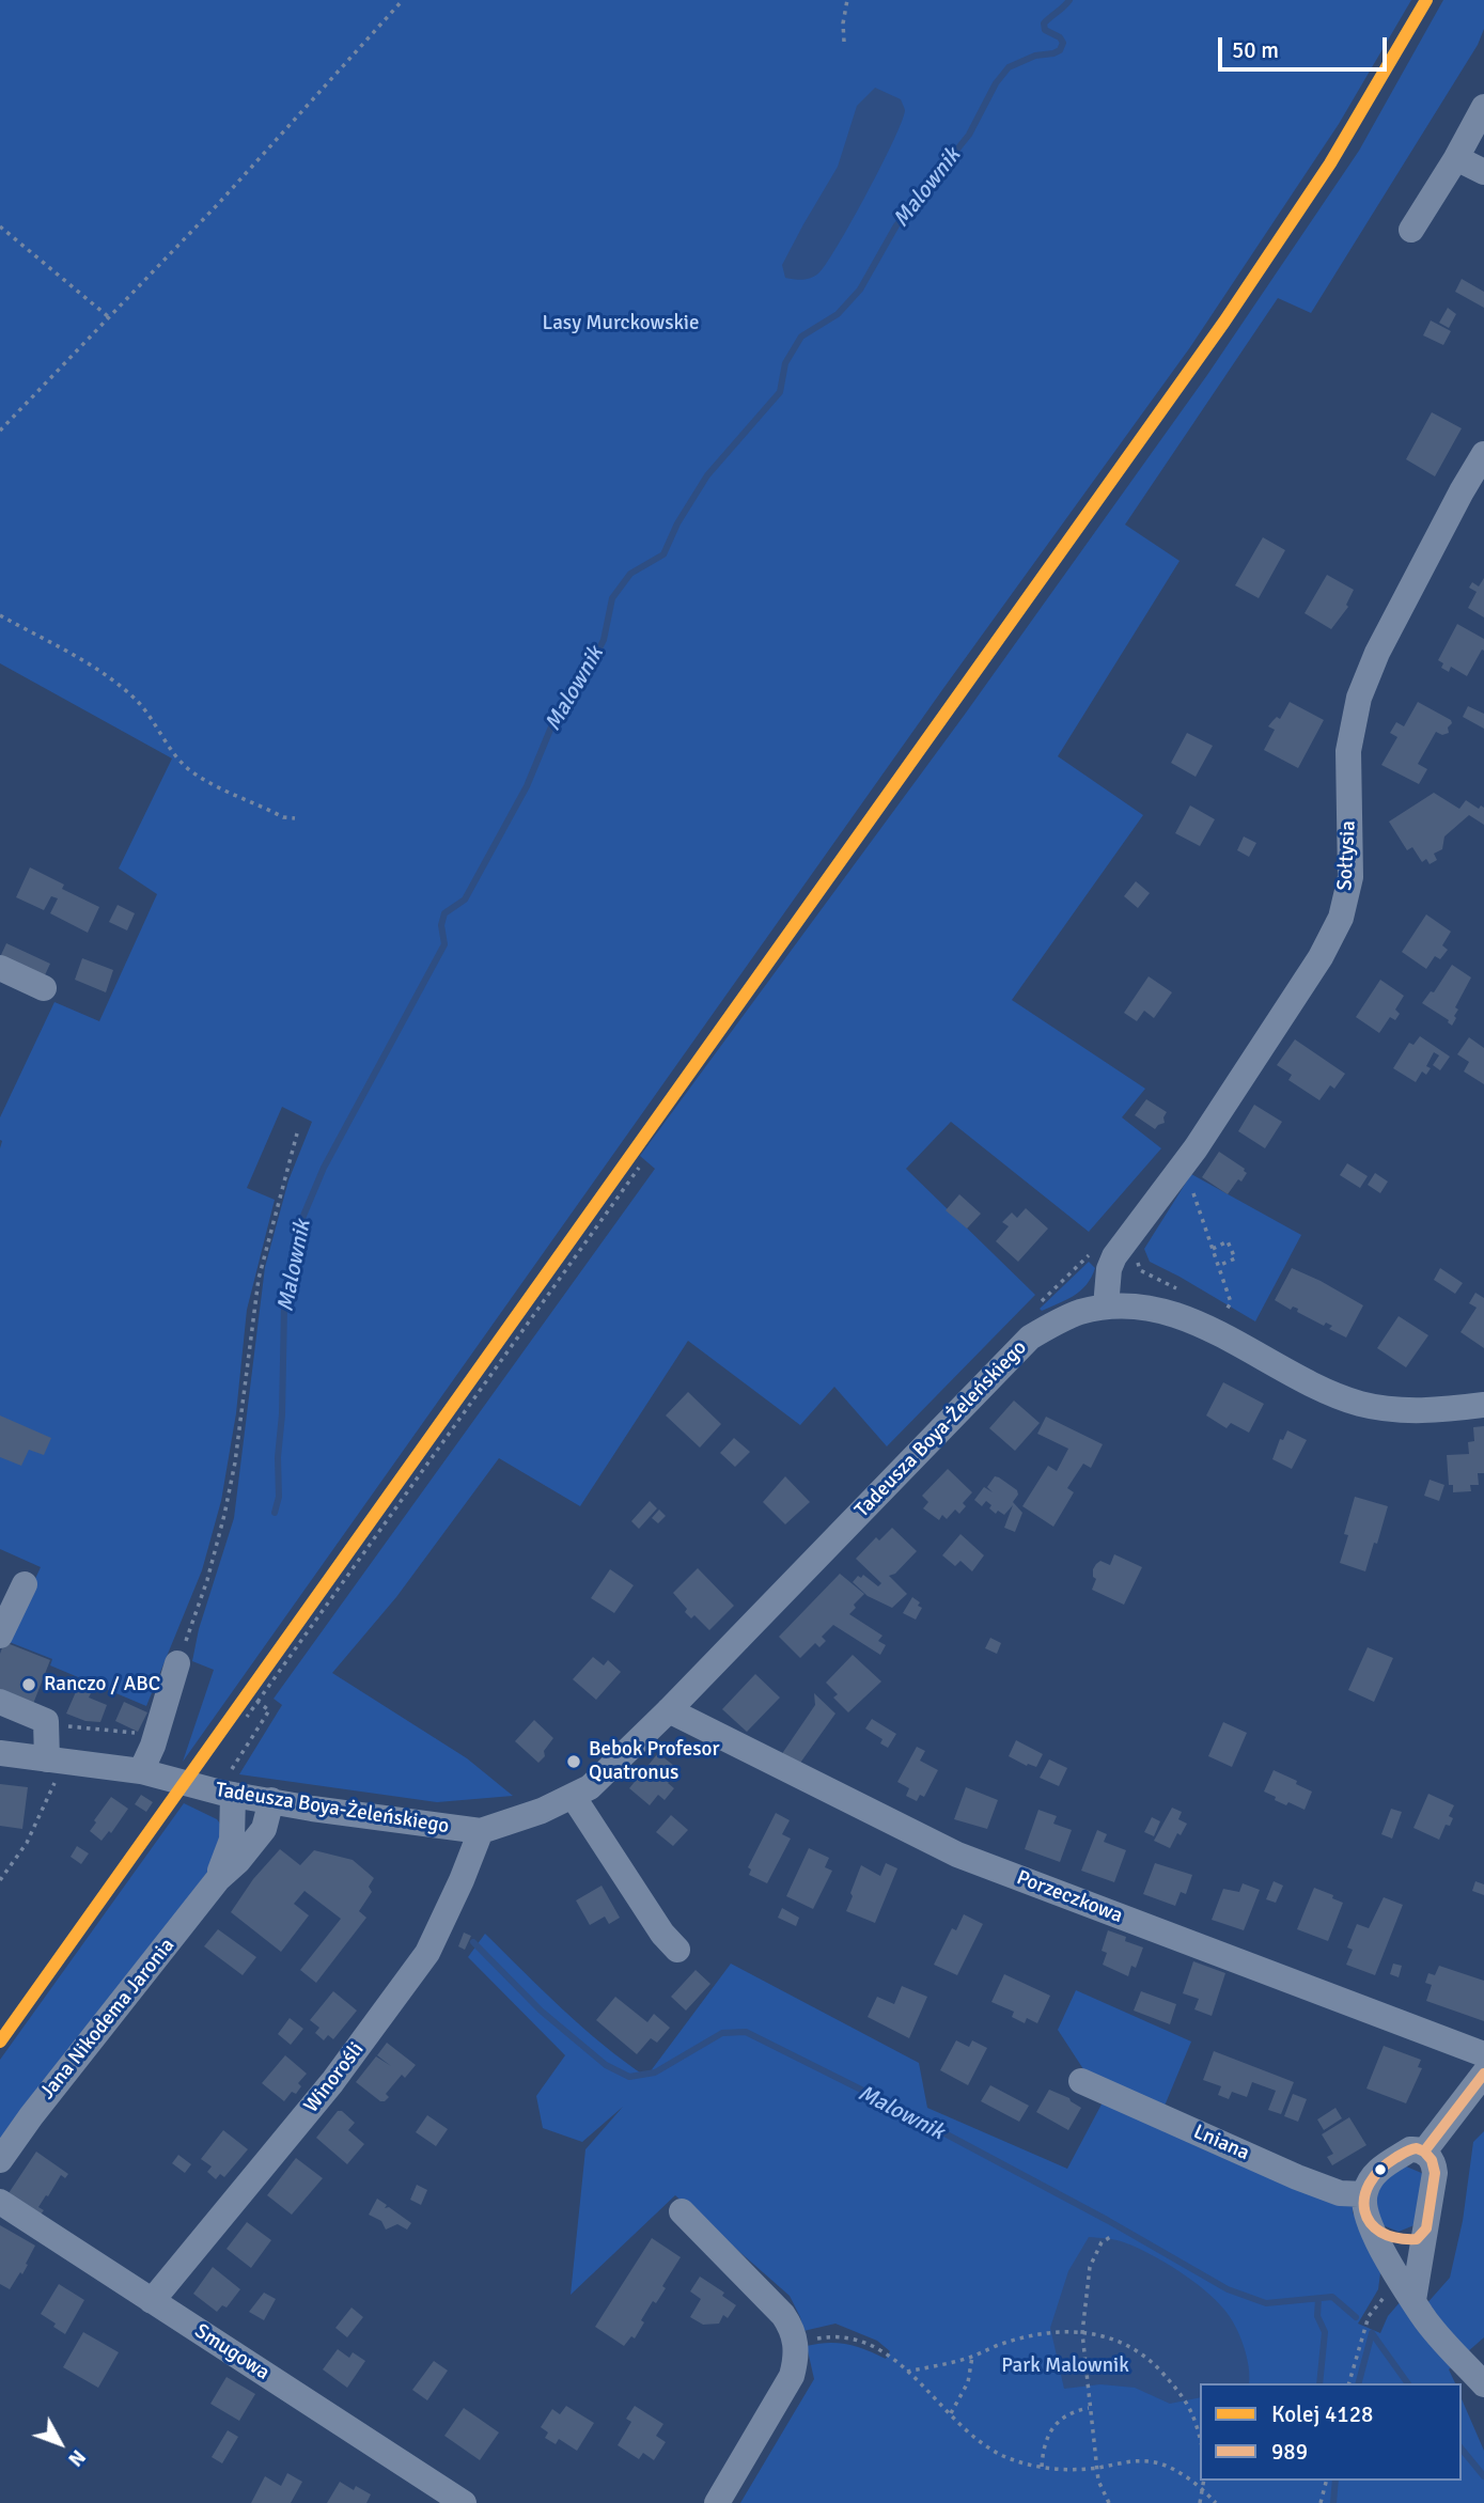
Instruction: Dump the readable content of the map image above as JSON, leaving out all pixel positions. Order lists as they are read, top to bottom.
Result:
{
  "streets": {
    "street": [
      "Sołtysia",
      "Tadeusza Boya-Żeleńskiego",
      "Porzeczkowa",
      "Jana Nikodema Jaronia",
      "Winorośli",
      "Lniana",
      "Smugowa"
    ]
  },
  "crossings": [
    ["Sołtysia", "Tadeusza Boya-Żeleńskiego"],
    ["Tadeusza Boya-Żeleńskiego", "Porzeczkowa"],
    ["Tadeusza Boya-Żeleńskiego", "Jana Nikodema Jaronia"],
    ["Tadeusza Boya-Żeleńskiego", "Winorośli"],
    ["Winorośli", "Smugowa"]
  ],
  "water": ["Malownik"],
  "parks": ["Lasy Murckowskie", "Park Malownik"],
  "places": ["Ranczo / ABC", "Bebok Profesor Quatronus"],
  "lines": ["rail line 4128", "transit line 989"],
  "legend": ["Kolej 4128", "989"],
  "scale_bar": "50 m",
  "north": "bottom right"
}
